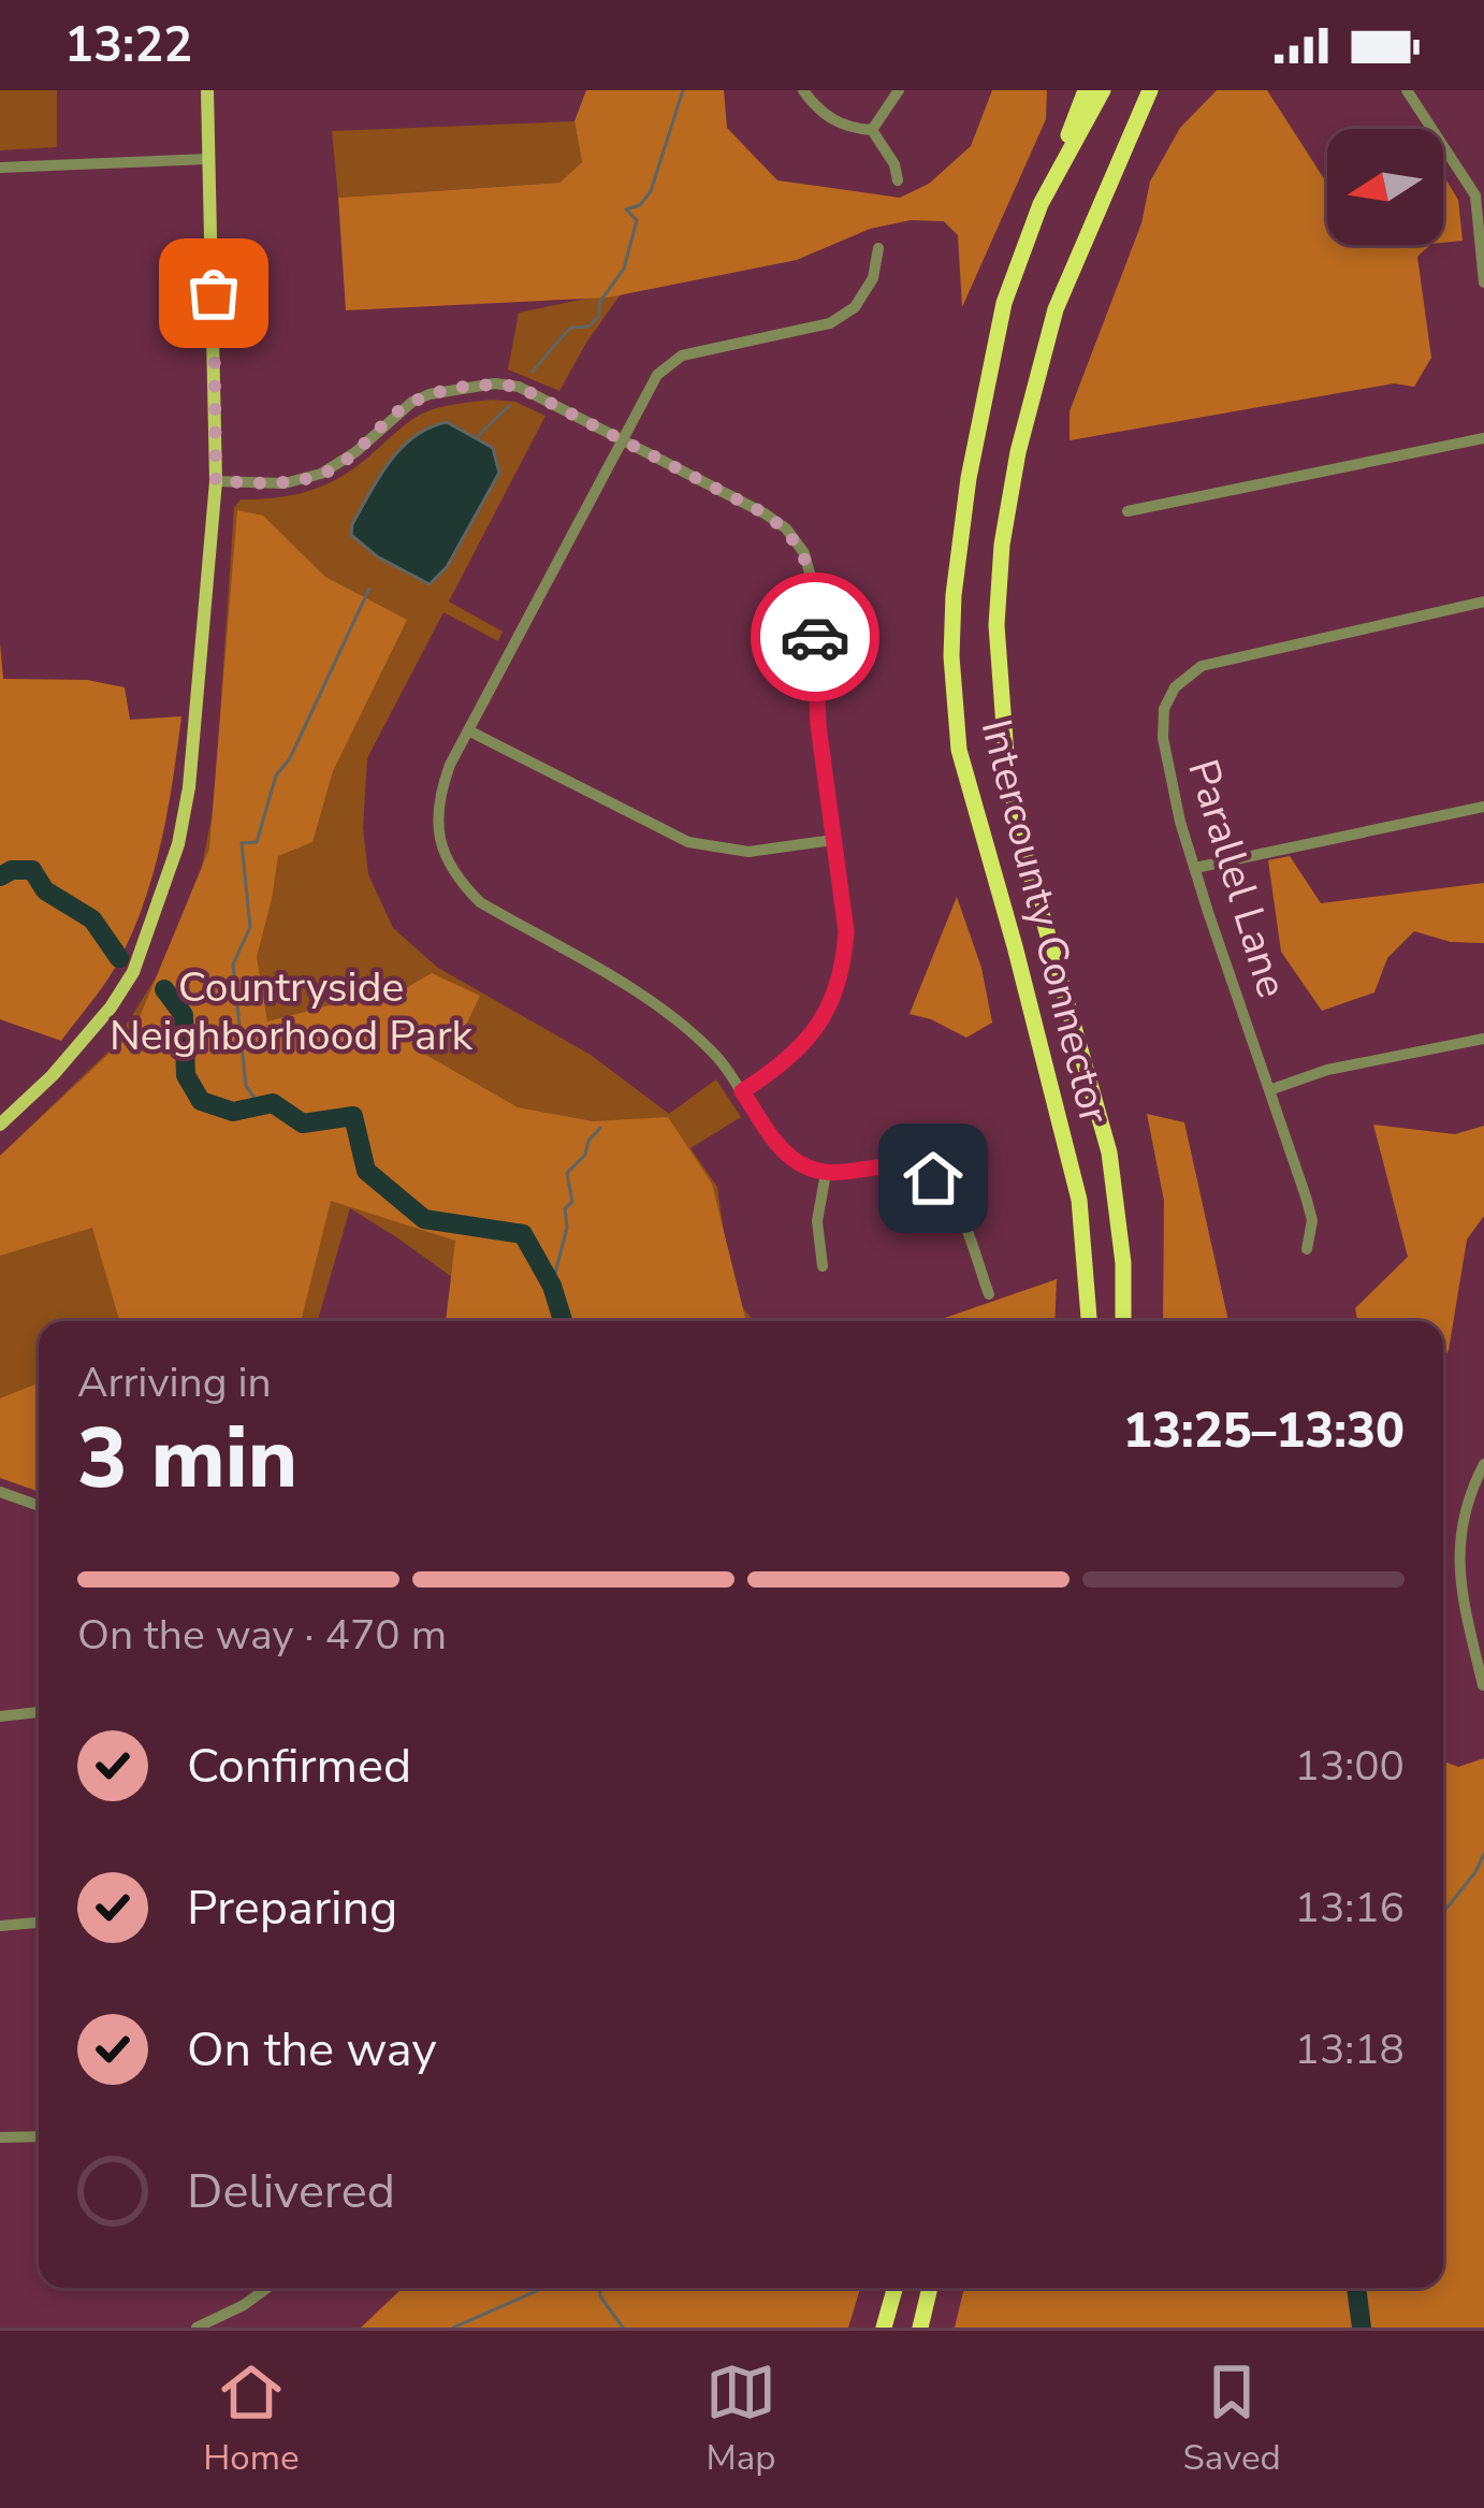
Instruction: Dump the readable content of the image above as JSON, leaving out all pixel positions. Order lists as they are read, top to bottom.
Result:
{
  "streets": {
    "highway": ["Intercounty Connector"],
    "street": ["Parallel Lane"]
  },
  "parks": ["Countryside Neighborhood Park"],
  "north": "left",
  "page": {
    "status": "13:22",
    "heading": ["3 min", "Arriving in", "13:25–13:30"],
    "bar": "On the way · 470 m",
    "list": [
      ["Confirmed", "13:00"],
      ["Preparing", "13:16"],
      ["On the way", "13:18"],
      "Delivered"
    ],
    "tabs": ["Home", "Map", "Saved"]
  }
}
